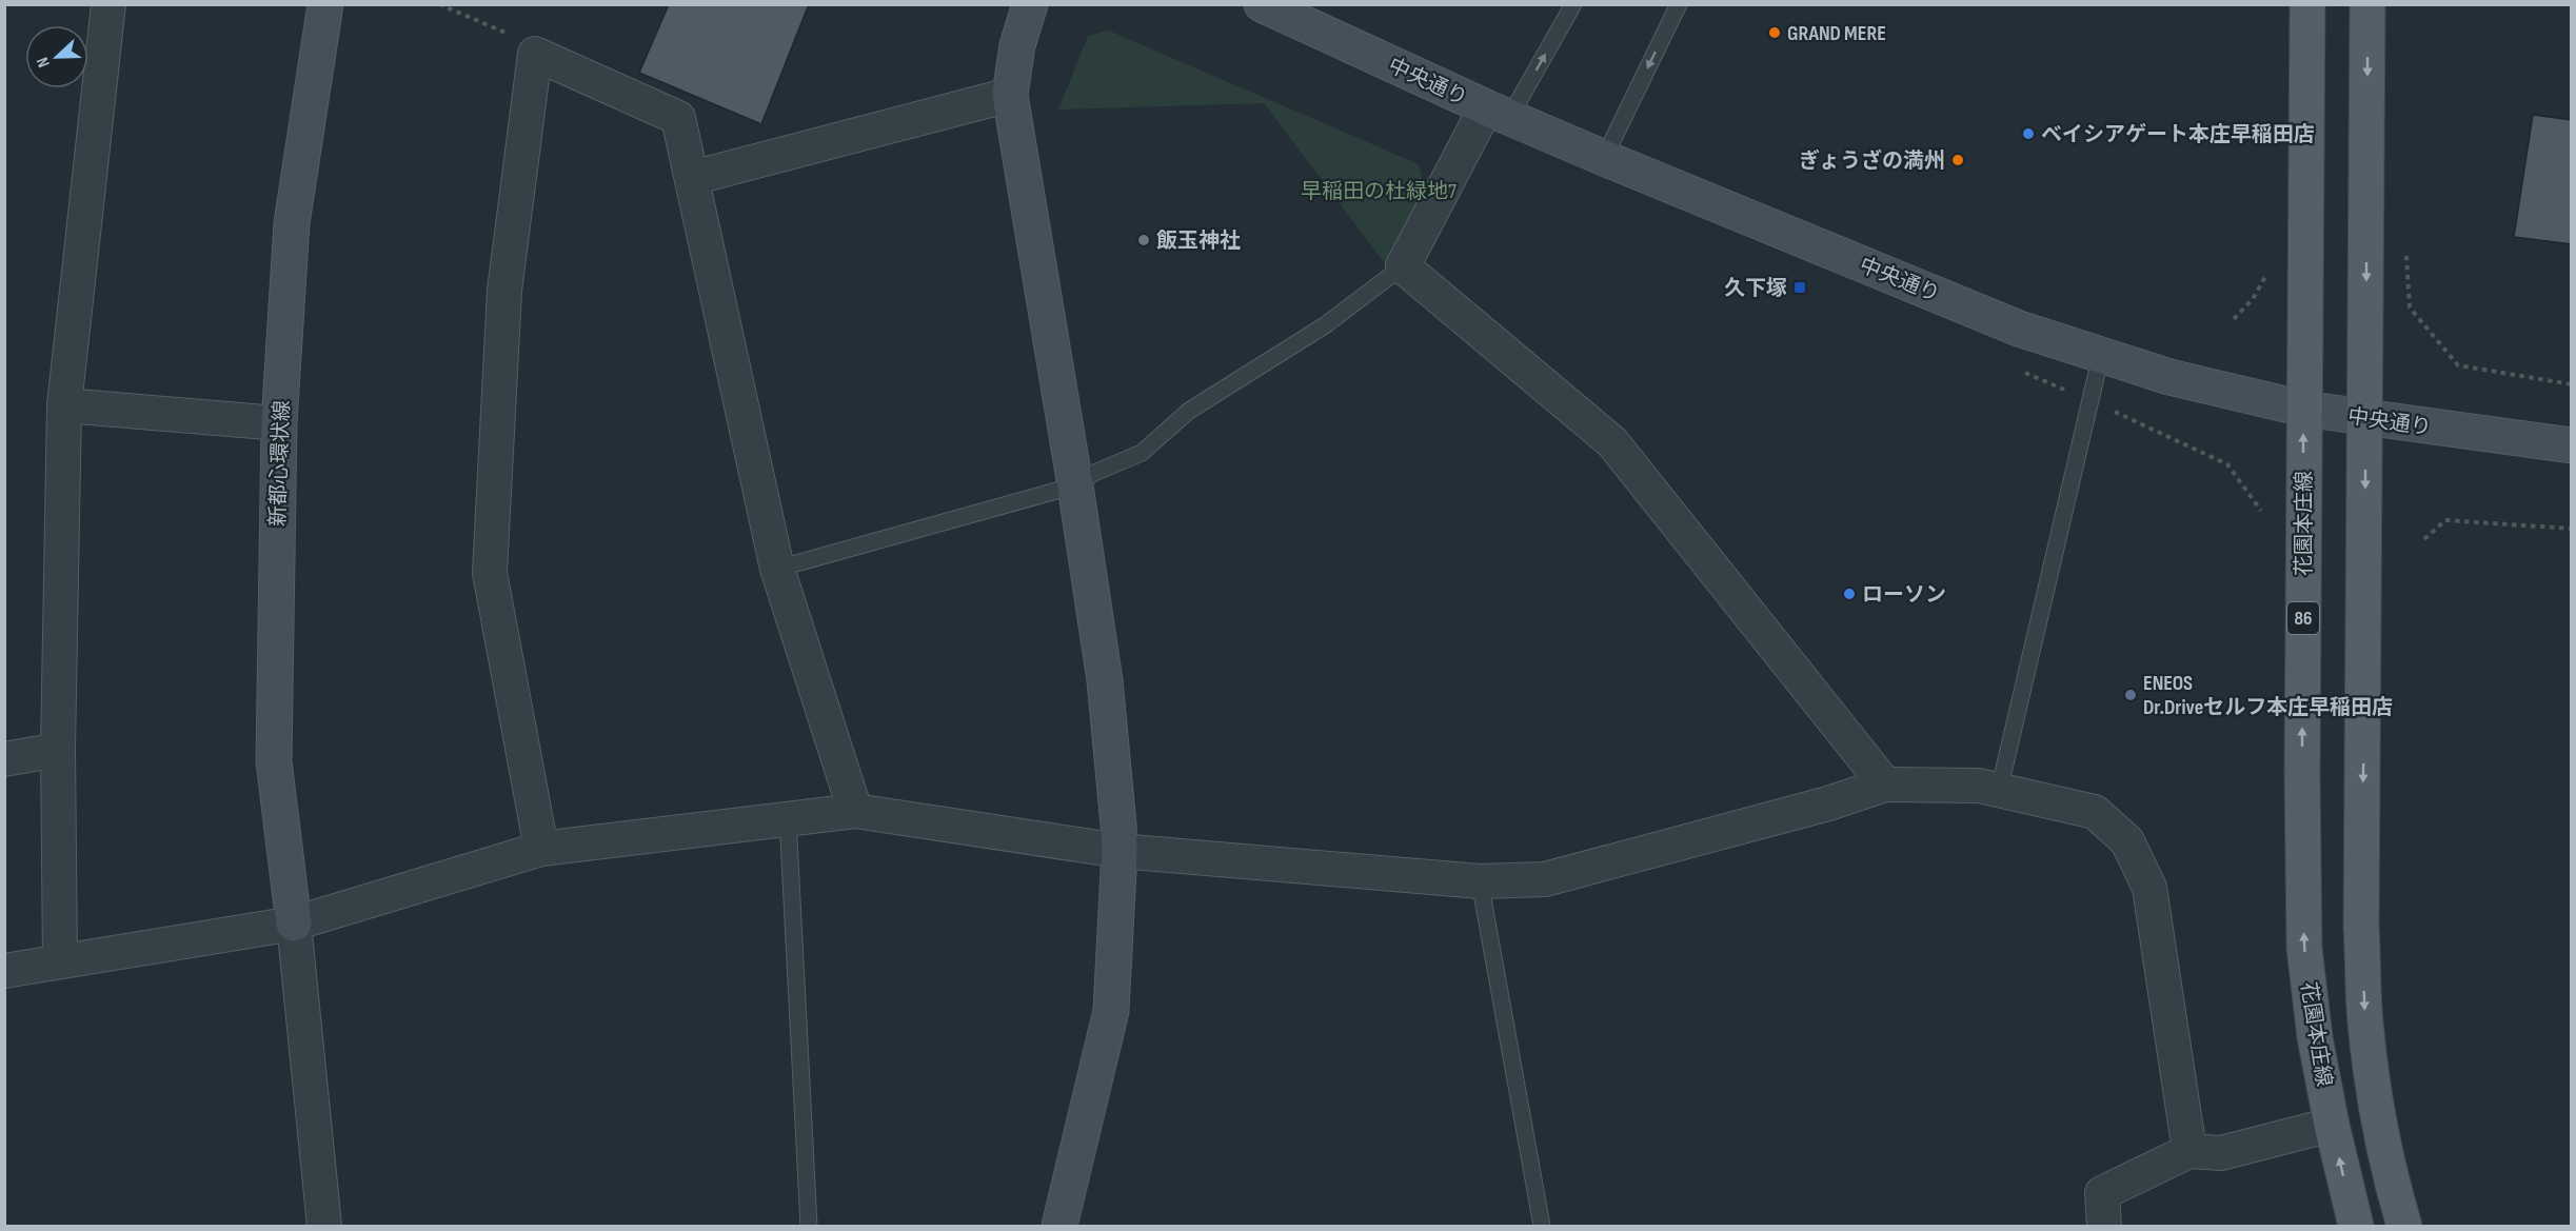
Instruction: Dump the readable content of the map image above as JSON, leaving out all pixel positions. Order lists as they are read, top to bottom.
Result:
{
  "streets": {
    "main road": ["花園本庄線", "86"],
    "street": ["中央通り", "新都心環状線"]
  },
  "crossings": [
    ["中央通り", "花園本庄線"]
  ],
  "parks": ["早稲田の杜緑地7"],
  "places": {
    "other": [
      "GRAND MERE",
      "ベイシアゲート本庄早稲田店",
      "ぎょうざの満州",
      "飯玉神社",
      "ローソン",
      "ENEOS Dr.Driveセルフ本庄早稲田店"
    ],
    "transit": ["久下塚"]
  },
  "north": "left"
}
